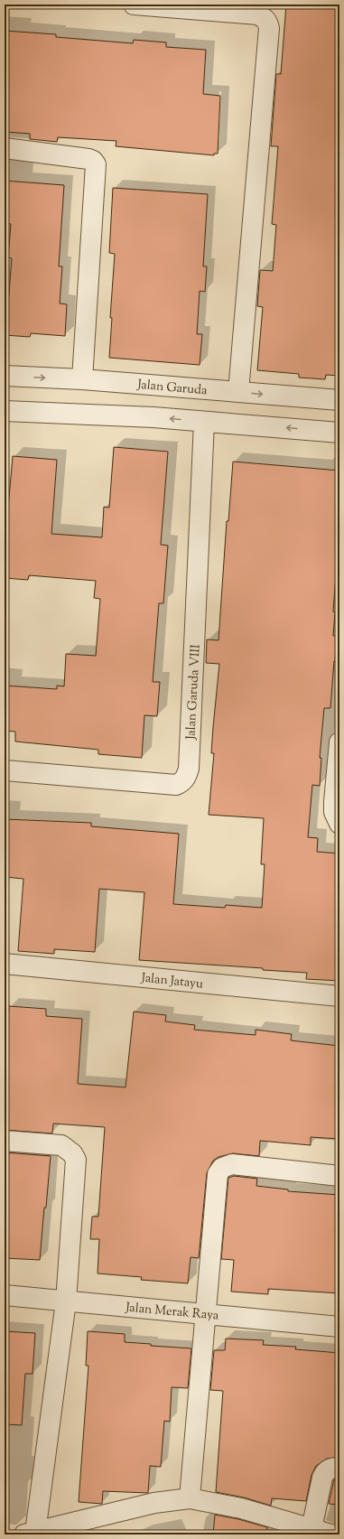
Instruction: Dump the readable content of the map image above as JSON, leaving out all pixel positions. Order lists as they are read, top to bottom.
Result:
{
  "streets": {
    "street": [
      "Jalan Garuda",
      "Jalan Garuda VIII",
      "Jalan Jatayu",
      "Jalan Merak Raya"
    ]
  }
}
